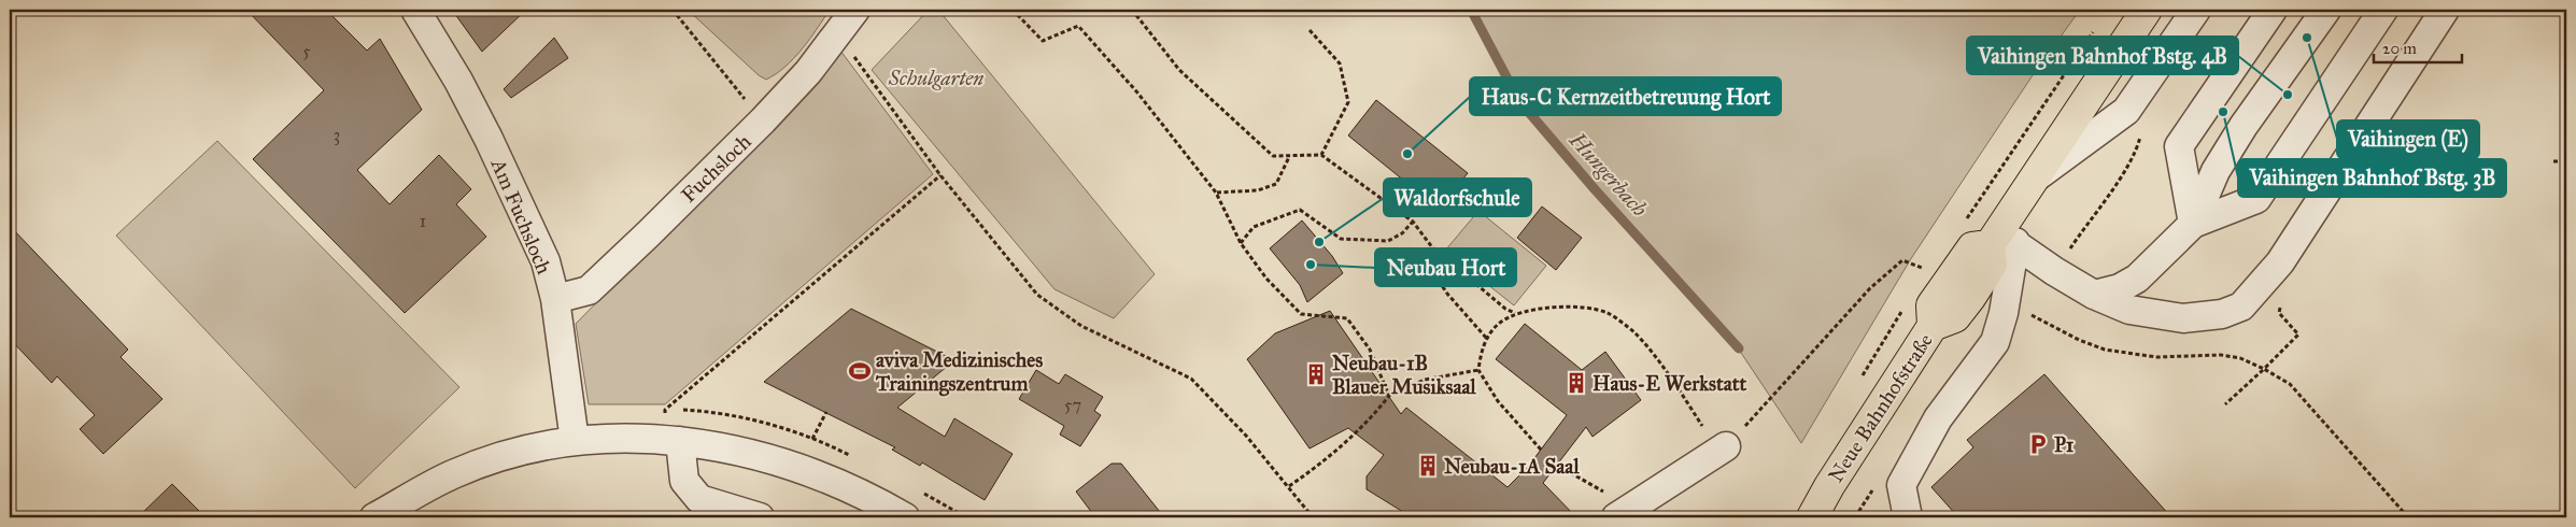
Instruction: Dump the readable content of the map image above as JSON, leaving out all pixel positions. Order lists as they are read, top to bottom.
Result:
{
  "streets": {
    "main road": ["Neue Bahnhofstraße"],
    "street": ["Fuchsloch", "Am Fuchsloch"]
  },
  "crossings": [
    ["Fuchsloch", "Am Fuchsloch"]
  ],
  "water": ["Hungerbach"],
  "parks": ["Schulgarten"],
  "places": {
    "other": [
      "Vaihingen (E)",
      "Vaihingen Bahnhof Bstg. 4B",
      "Vaihingen Bahnhof Bstg. 3B",
      "Haus-C Kernzeitbetreuung Hort",
      "Waldorfschule",
      "Neubau Hort"
    ],
    "sports": ["aviva Medizinisches Trainingszentrum"],
    "building": ["Neubau-1B Blauer Musiksaal", "Haus-E Werkstatt", "Neubau-1A Saal"],
    "parking": ["P1"]
  },
  "house_numbers": [
    "5",
    "3",
    "1",
    "57"
  ],
  "scale_bar": "20 m"
}
